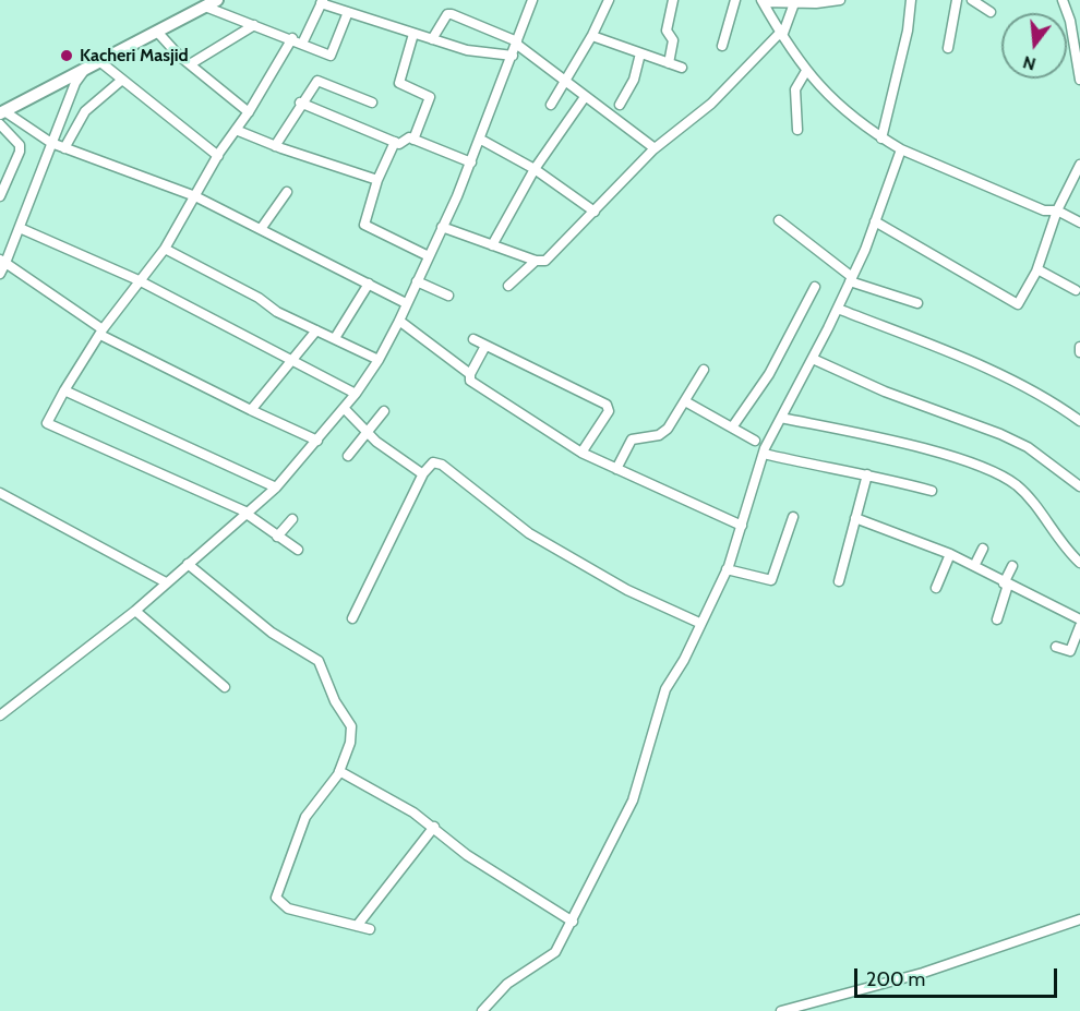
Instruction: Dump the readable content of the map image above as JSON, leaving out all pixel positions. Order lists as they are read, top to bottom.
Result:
{
  "places": ["Kacheri Masjid"],
  "scale_bar": "200 m",
  "north": "bottom"
}
